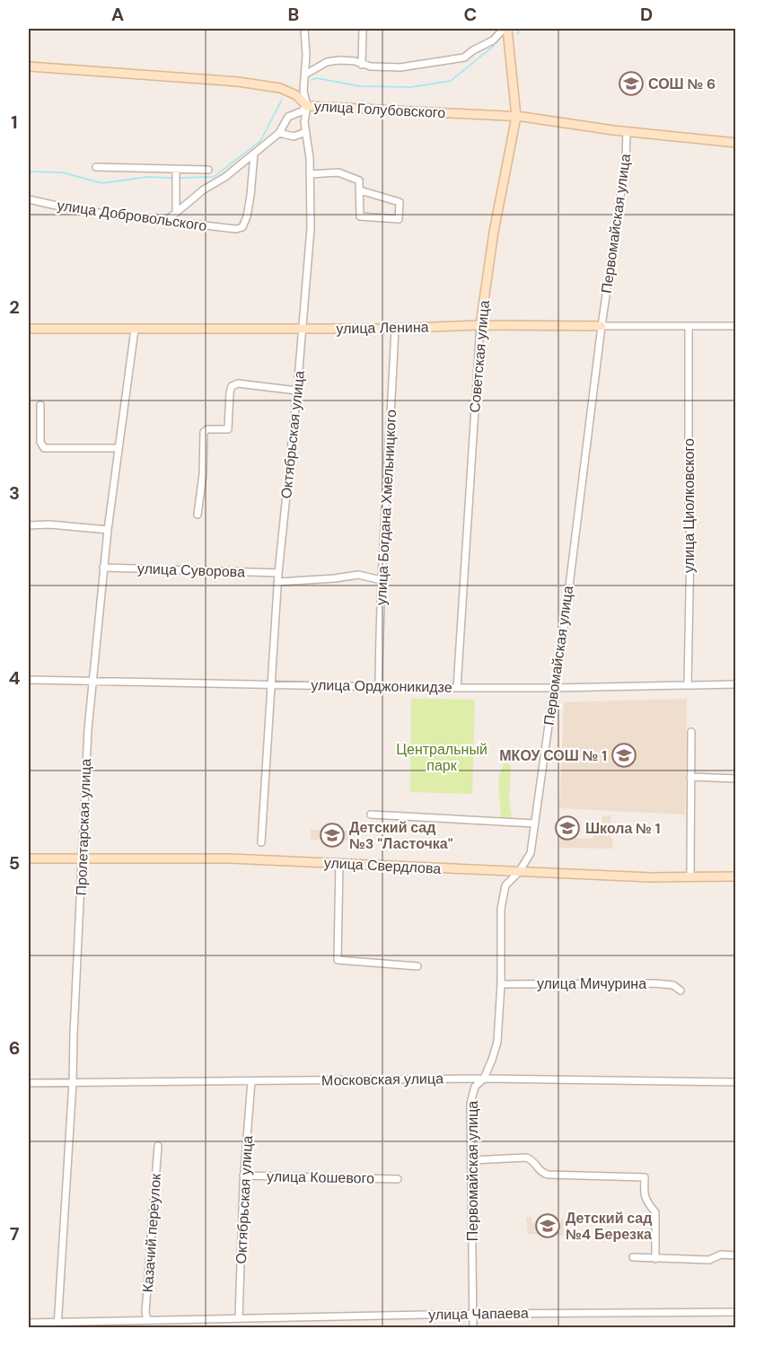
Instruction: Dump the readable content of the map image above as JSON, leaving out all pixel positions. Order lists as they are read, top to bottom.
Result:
{
  "streets": {
    "street": [
      "улица Голубовского",
      "улица Добровольского",
      "Первомайская улица",
      "улица Ленина",
      "Советская улица",
      "Октябрьская улица",
      "улица Циолковского",
      "улица Богдана Хмельницкого",
      "улица Суворова",
      "улица Орджоникидзе",
      "Пролетарская улица",
      "улица Свердлова",
      "улица Мичурина",
      "Московская улица",
      "улица Кошевого",
      "Казачий переулок",
      "улица Чапаева"
    ]
  },
  "crossings": [
    ["улица Голубовского", "Первомайская улица"],
    ["улица Голубовского", "Советская улица"],
    ["улица Голубовского", "Октябрьская улица"],
    ["Первомайская улица", "улица Ленина"],
    ["Первомайская улица", "улица Орджоникидзе"],
    ["Первомайская улица", "улица Свердлова"],
    ["Первомайская улица", "улица Мичурина"],
    ["Первомайская улица", "Московская улица"],
    ["Первомайская улица", "улица Чапаева"],
    ["улица Ленина", "Советская улица"],
    ["улица Ленина", "Октябрьская улица"],
    ["улица Ленина", "улица Циолковского"],
    ["улица Ленина", "улица Богдана Хмельницкого"],
    ["улица Ленина", "Пролетарская улица"],
    ["Советская улица", "улица Орджоникидзе"],
    ["Октябрьская улица", "улица Суворова"],
    ["Октябрьская улица", "улица Орджоникидзе"],
    ["Октябрьская улица", "Московская улица"],
    ["Октябрьская улица", "улица Кошевого"],
    ["Октябрьская улица", "улица Чапаева"],
    ["улица Циолковского", "улица Орджоникидзе"],
    ["улица Богдана Хмельницкого", "улица Орджоникидзе"],
    ["улица Суворова", "Пролетарская улица"],
    ["улица Орджоникидзе", "Пролетарская улица"],
    ["Пролетарская улица", "улица Свердлова"],
    ["Пролетарская улица", "Московская улица"],
    ["Пролетарская улица", "улица Чапаева"],
    ["Казачий переулок", "улица Чапаева"]
  ],
  "parks": ["Центральный парк"],
  "places": {
    "school or university": [
      "СОШ № 6",
      "МКОУ СОШ № 1",
      "Школа № 1",
      "Детский сад №3 \"Ласточка\"",
      "Детский сад №4 Березка"
    ]
  },
  "grid": {
    "columns": [
      "A",
      "B",
      "C",
      "D"
    ],
    "rows": [
      "1",
      "2",
      "3",
      "4",
      "5",
      "6",
      "7"
    ]
  }
}
